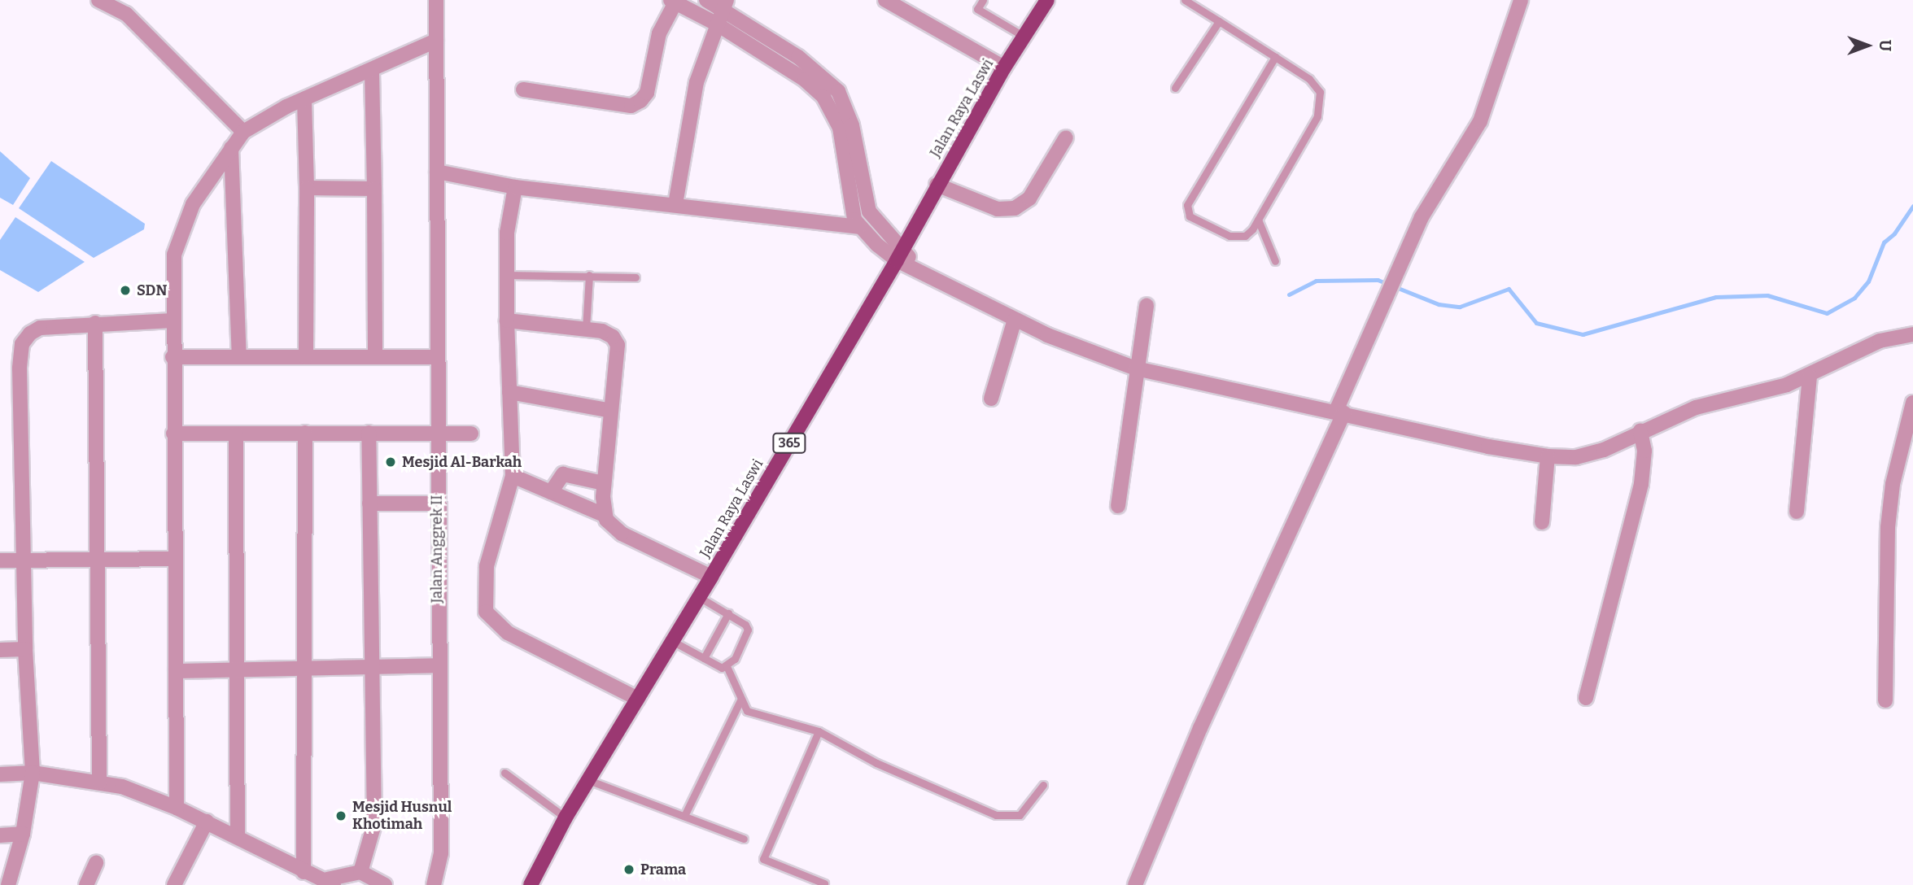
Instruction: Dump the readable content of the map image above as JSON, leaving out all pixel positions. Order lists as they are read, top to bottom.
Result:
{
  "streets": {
    "main road": ["Jalan Raya Laswi", "365"],
    "street": ["Jalan Anggrek II"]
  },
  "places": [
    "SDN",
    "Mesjid Al-Barkah",
    "Mesjid Husnul Khotimah",
    "Prama"
  ],
  "north": "right"
}
